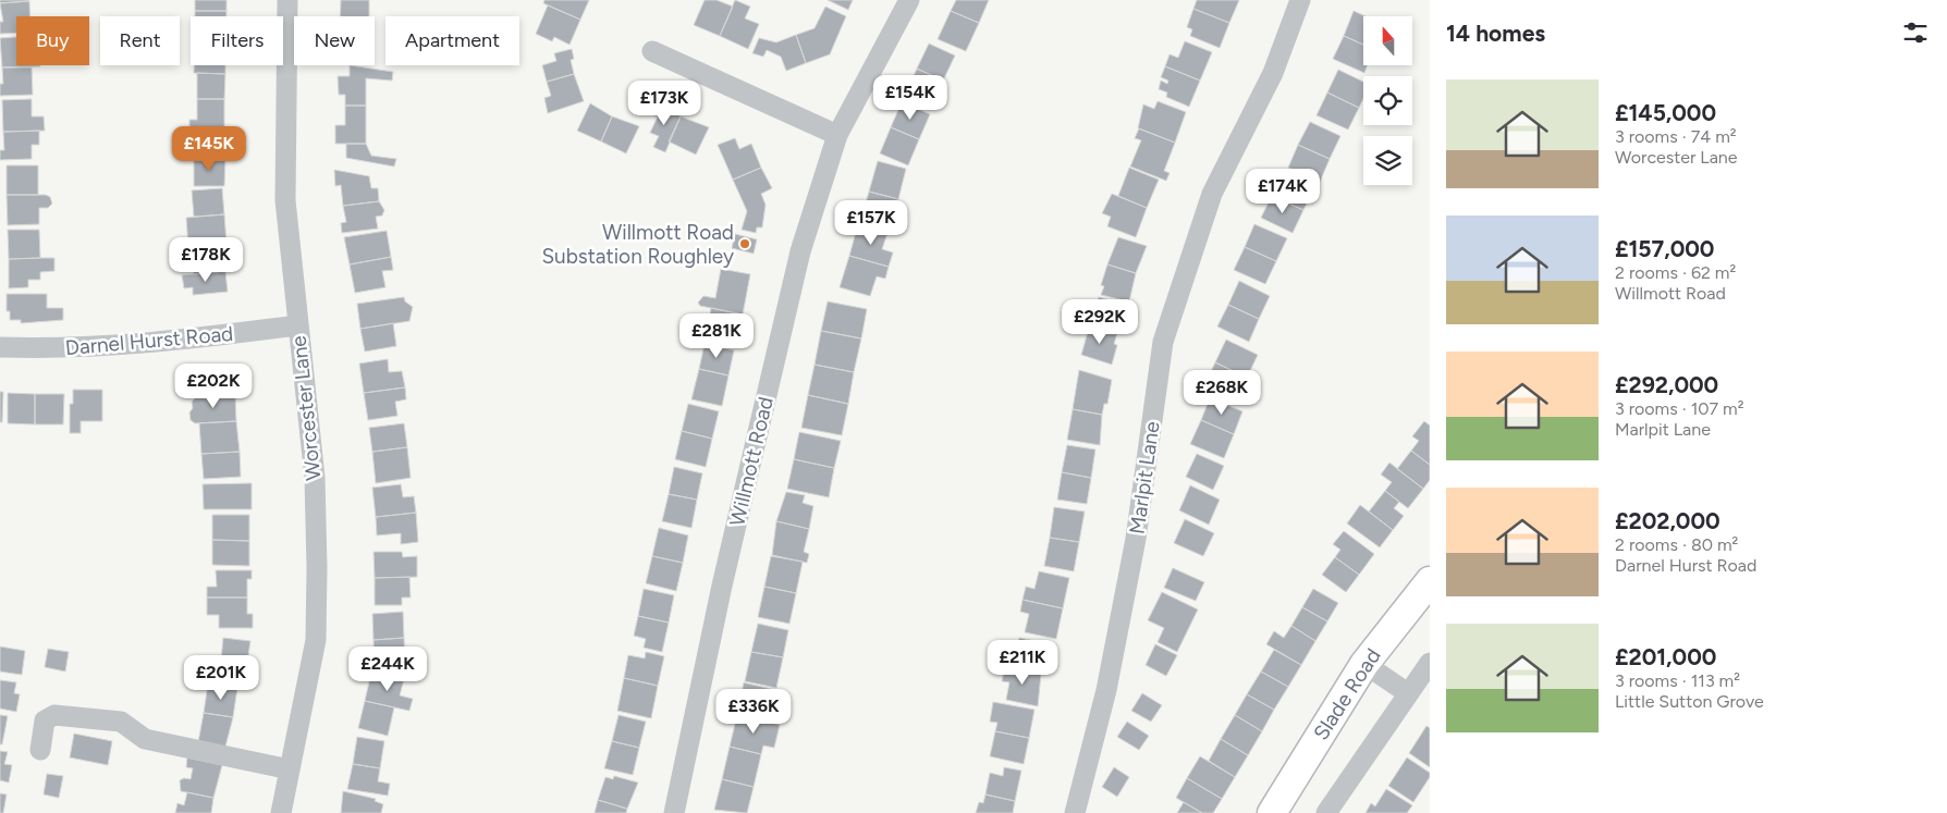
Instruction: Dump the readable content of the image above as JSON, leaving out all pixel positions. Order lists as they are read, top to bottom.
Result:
{
  "streets": {
    "main road": ["Slade Road"],
    "street": [
      "Darnel Hurst Road",
      "Worcester Lane",
      "Willmott Road",
      "Marlpit Lane"
    ]
  },
  "crossings": [
    ["Darnel Hurst Road", "Worcester Lane"]
  ],
  "places": ["Willmott Road Substation Roughley"],
  "north": "top",
  "page": {
    "heading": "14 homes",
    "chip": [
      "Buy",
      "Rent",
      "Filters",
      "New",
      "Apartment"
    ],
    "list": [
      {
        "name": "£145,000",
        "note": "3 rooms · 74 m² · Worcester Lane"
      },
      {
        "name": "£157,000",
        "note": "2 rooms · 62 m² · Willmott Road"
      },
      {
        "name": "£292,000",
        "note": "3 rooms · 107 m² · Marlpit Lane"
      },
      {
        "name": "£202,000",
        "note": "2 rooms · 80 m² · Darnel Hurst Road"
      },
      {
        "name": "£201,000",
        "note": "3 rooms · 113 m² · Little Sutton Grove"
      }
    ],
    "price": [
      "£154K",
      "£173K",
      "£145K",
      "£174K",
      "£157K",
      "£178K",
      "£292K",
      "£281K",
      "£202K",
      "£268K",
      "£211K",
      "£244K",
      "£201K",
      "£336K"
    ]
  }
}
